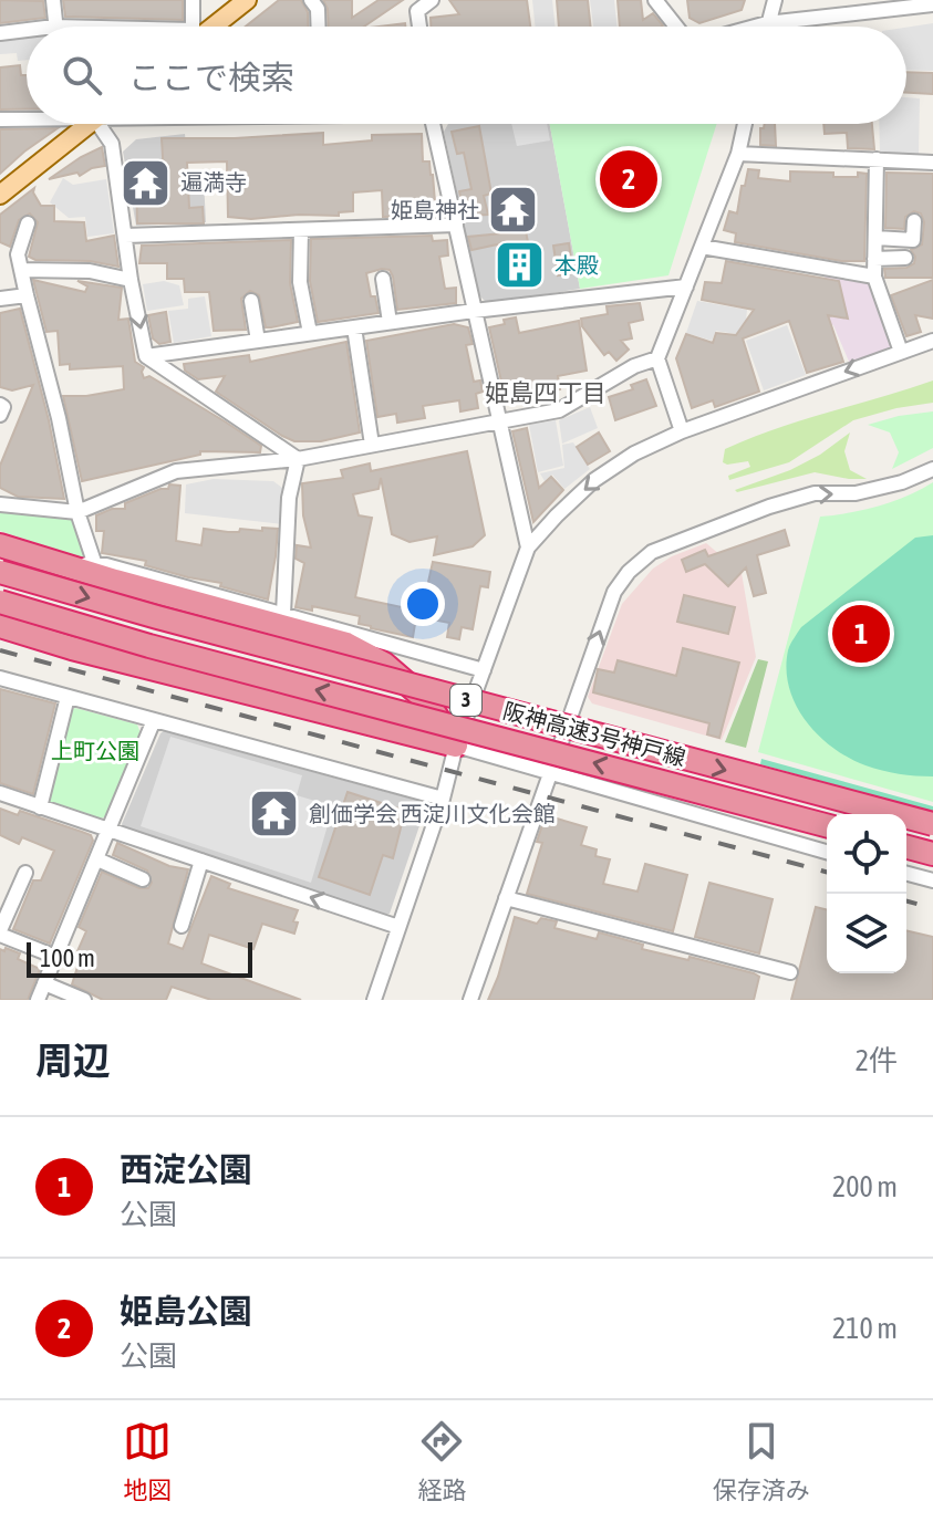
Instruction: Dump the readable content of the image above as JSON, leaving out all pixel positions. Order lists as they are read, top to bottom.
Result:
{
  "streets": {
    "highway": ["3", "阪神高速3号神戸線"]
  },
  "districts": ["姫島四丁目"],
  "parks": ["上町公園"],
  "places": {
    "temple": ["遍満寺", "姫島神社", "創価学会 西淀川文化会館"],
    "building": ["本殿"]
  },
  "scale_bar": "100 m",
  "page": {
    "search": "ここで検索",
    "pins": ["2", "1"],
    "scale": "100 m",
    "heading": ["周辺", "2件"],
    "list": [
      {
        "mark": "1",
        "name": "西淀公園",
        "note": "公園",
        "value": "200 m"
      },
      {
        "mark": "2",
        "name": "姫島公園",
        "note": "公園",
        "value": "210 m"
      }
    ],
    "nav": ["地図", "経路", "保存済み"]
  }
}
